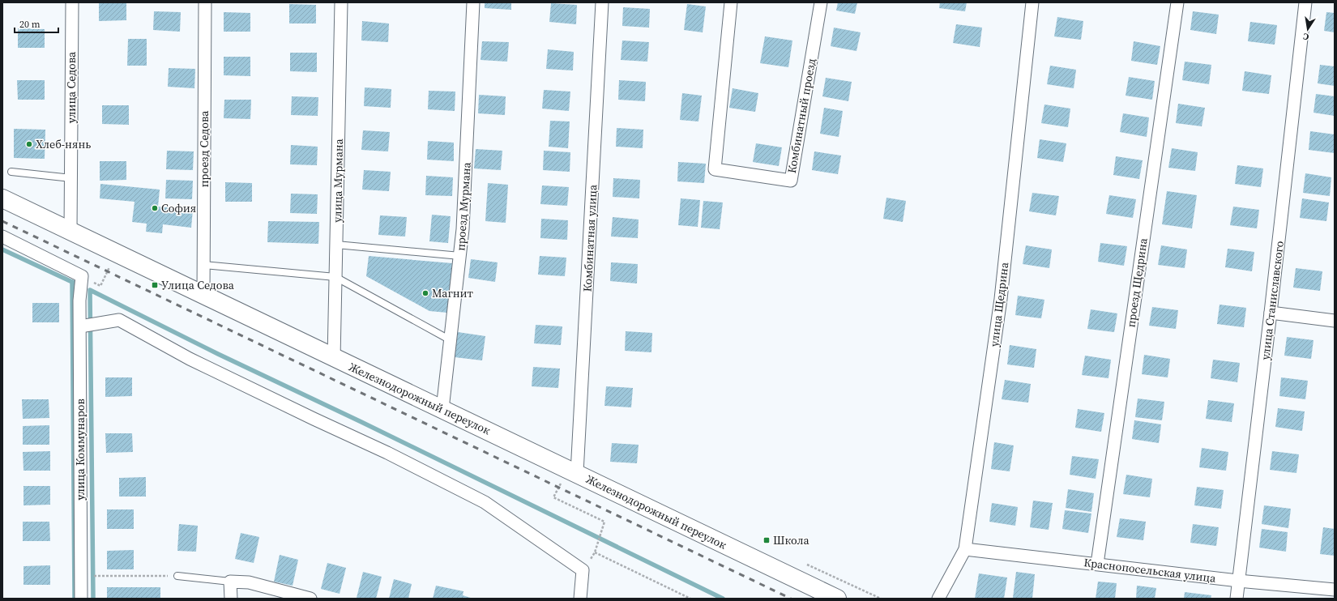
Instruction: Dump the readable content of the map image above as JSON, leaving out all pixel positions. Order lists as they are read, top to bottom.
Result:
{
  "streets": {
    "street": [
      "улица Седова",
      "Комбинатный проезд",
      "проезд Седова",
      "улица Мурмана",
      "проезд Мурмана",
      "Комбинатная улица",
      "проезд Щедрина",
      "улица Станиславского",
      "улица Щедрина",
      "Железнодорожный переулок",
      "улица Коммунаров",
      "Краснопосельская улица"
    ]
  },
  "crossings": [
    ["улица Седова", "Железнодорожный переулок"],
    ["проезд Седова", "Железнодорожный переулок"],
    ["улица Мурмана", "Железнодорожный переулок"],
    ["проезд Мурмана", "Железнодорожный переулок"],
    ["Комбинатная улица", "Железнодорожный переулок"],
    ["проезд Щедрина", "Краснопосельская улица"],
    ["улица Станиславского", "Краснопосельская улица"],
    ["улица Щедрина", "Краснопосельская улица"]
  ],
  "places": {
    "other": ["Хлеб-нянь", "София", "Магнит"],
    "transit": ["Улица Седова", "Школа"]
  },
  "scale_bar": "20 m",
  "north": "bottom"
}
